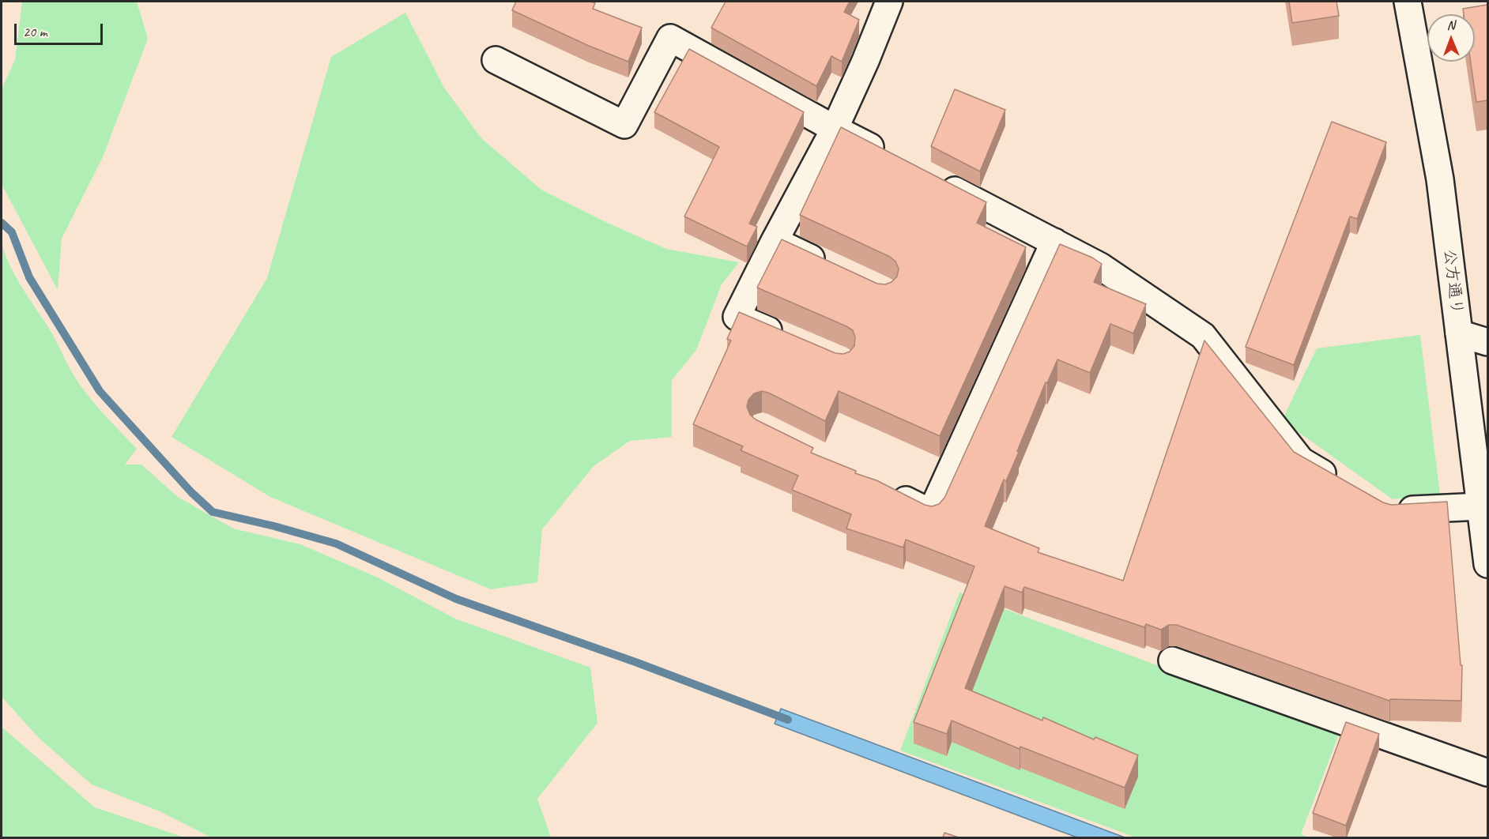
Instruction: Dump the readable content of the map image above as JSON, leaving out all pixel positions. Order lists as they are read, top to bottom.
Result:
{
  "streets": {
    "street": ["公方通り"]
  },
  "scale_bar": "20 m",
  "north": "top"
}
